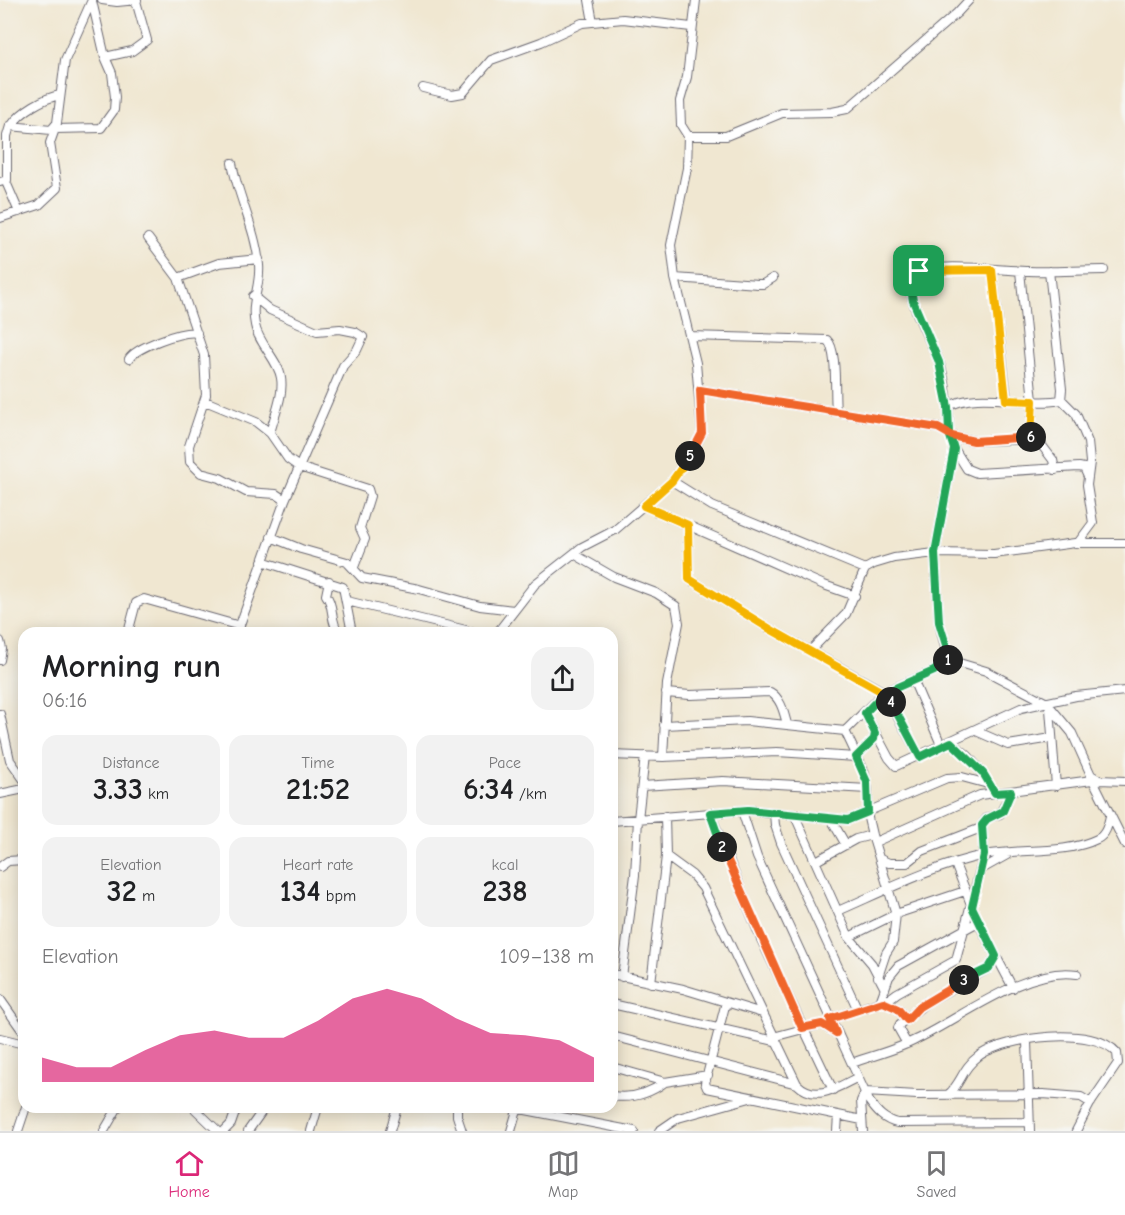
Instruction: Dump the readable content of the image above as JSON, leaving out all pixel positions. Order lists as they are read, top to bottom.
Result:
{
  "page": {
    "pins": [
      "6",
      "5",
      "1",
      "4",
      "2",
      "3"
    ],
    "heading": ["Morning run", "06:16"],
    "stats": [
      ["Distance", "3.33 km"],
      ["Time", "21:52"],
      ["Pace", "6:34 /km"],
      ["Elevation", "32 m"],
      ["Heart rate", "134 bpm"],
      ["kcal", "238"]
    ],
    "chart": ["Elevation", "109–138 m"],
    "tabs": ["Home", "Map", "Saved"]
  }
}
